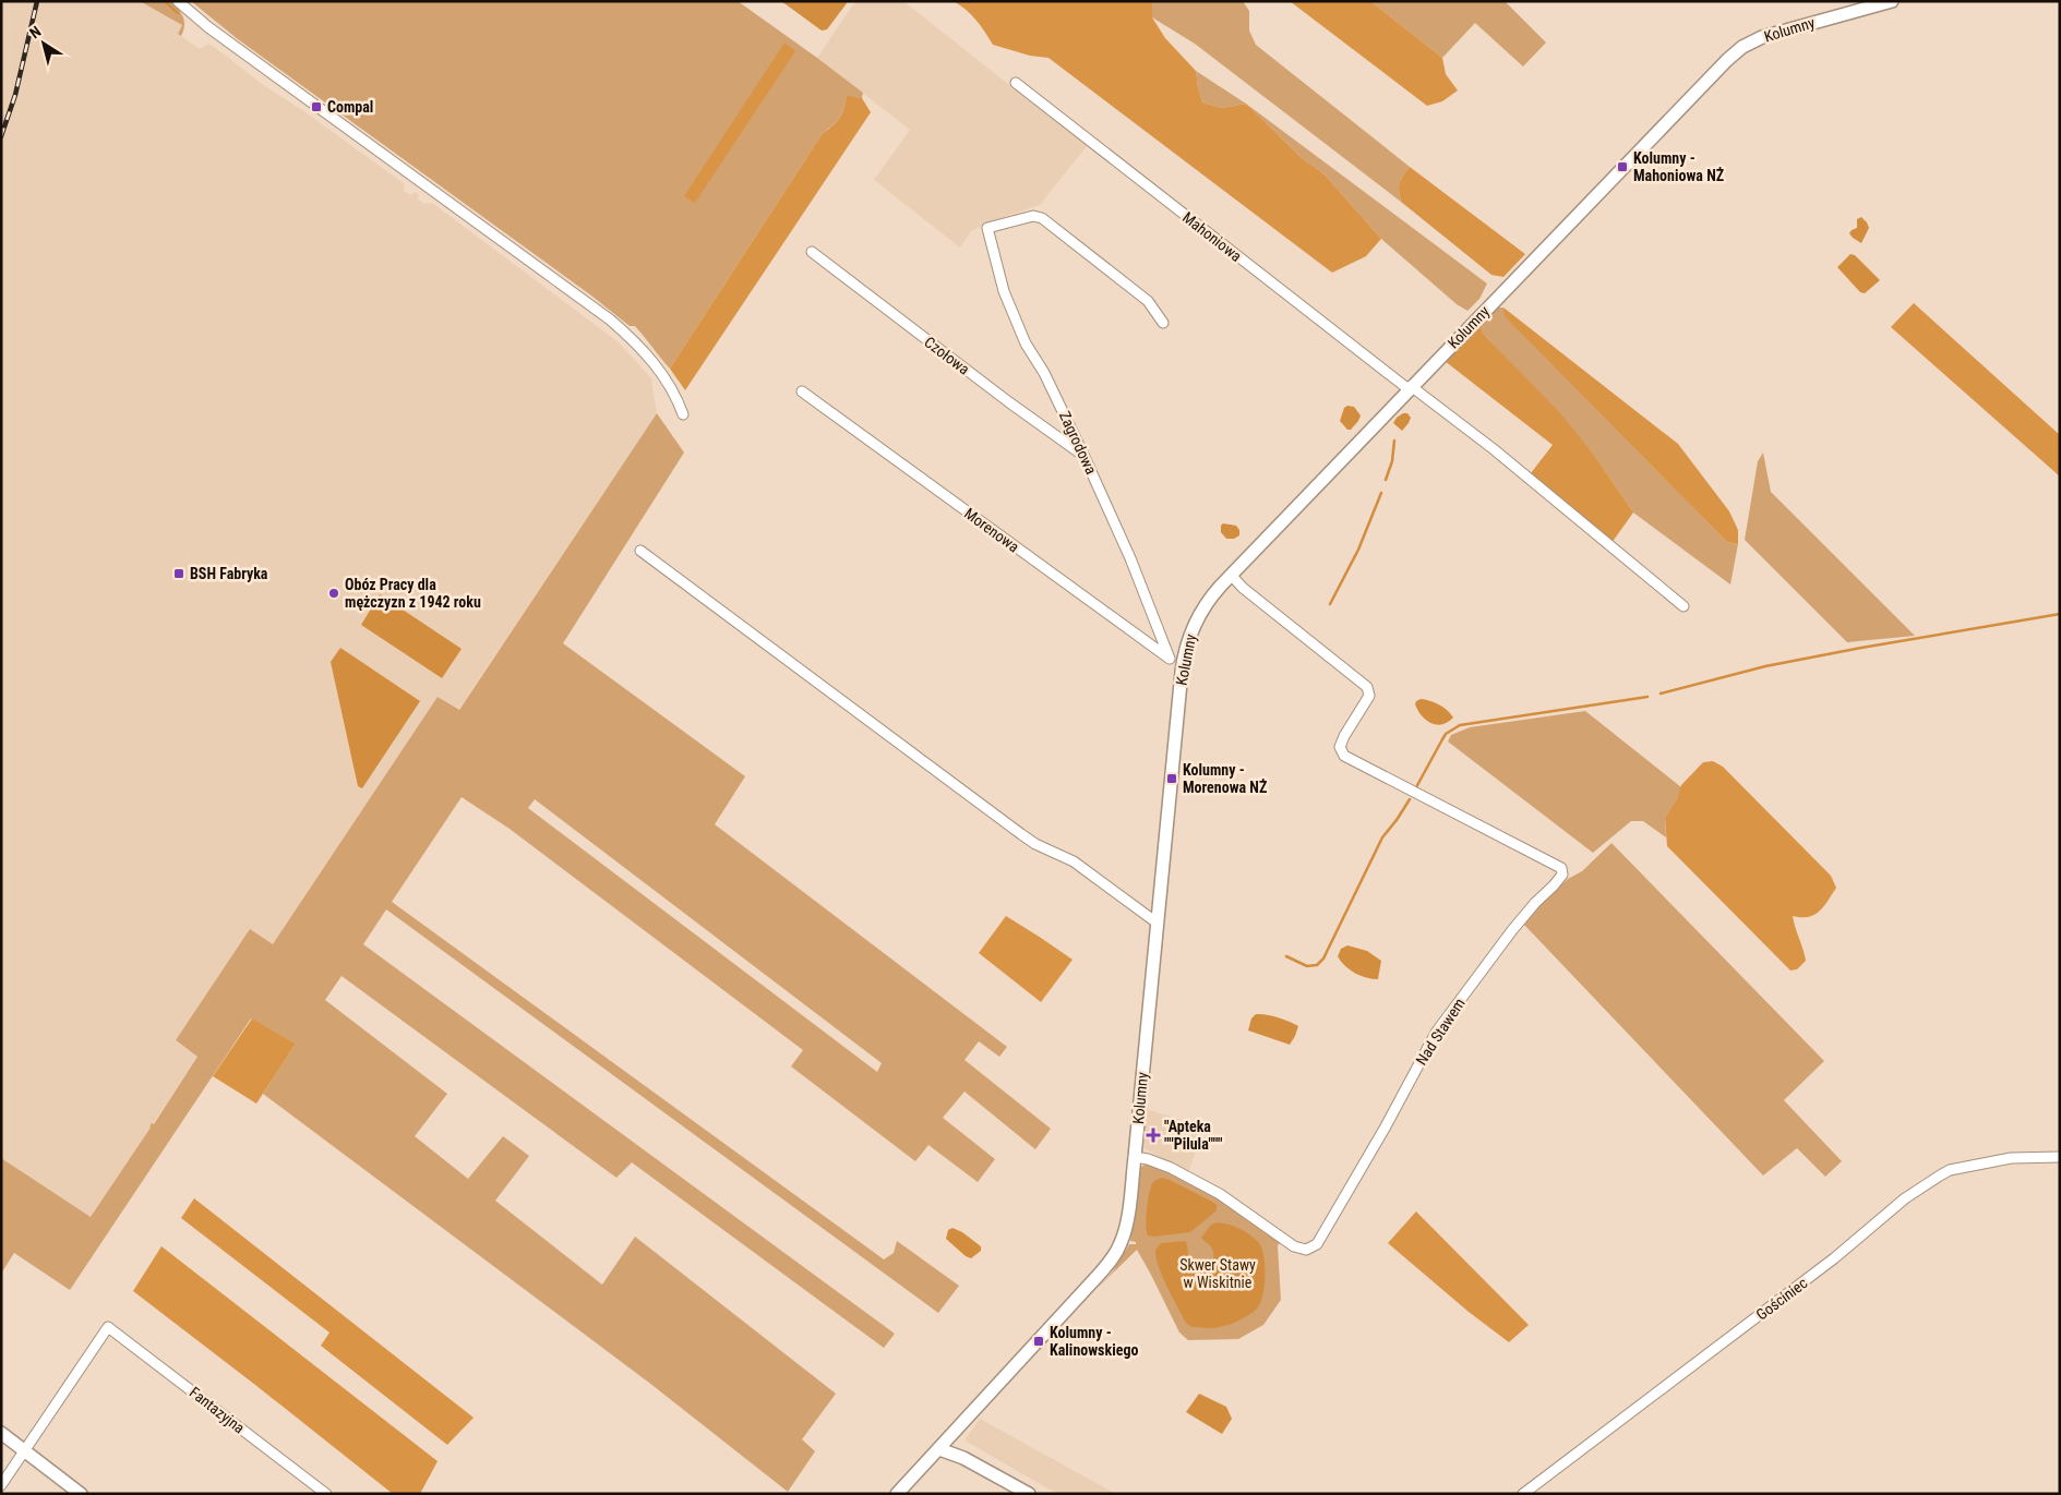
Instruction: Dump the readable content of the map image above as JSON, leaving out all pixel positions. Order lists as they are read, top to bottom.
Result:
{
  "streets": {
    "street": [
      "Kolumny",
      "Mahoniowa",
      "Czołowa",
      "Zagrodowa",
      "Morenowa",
      "Nad Stawem",
      "Gościniec",
      "Fantazyjna"
    ]
  },
  "crossings": [
    ["Kolumny", "Mahoniowa"],
    ["Kolumny", "Morenowa"],
    ["Kolumny", "Nad Stawem"],
    ["Czołowa", "Zagrodowa"],
    ["Zagrodowa", "Morenowa"]
  ],
  "parks": ["Skwer Stawy w Wiskitnie"],
  "places": {
    "transit": [
      "Compal",
      "Kolumny - Mahoniowa NŻ",
      "BSH Fabryka",
      "Kolumny - Morenowa NŻ",
      "Kolumny - Kalinowskiego"
    ],
    "other": ["Obóz Pracy dla mężczyzn z 1942 roku"],
    "health": ["\"Apteka \"\"Pilula\"\"\""]
  },
  "north": "top left"
}
